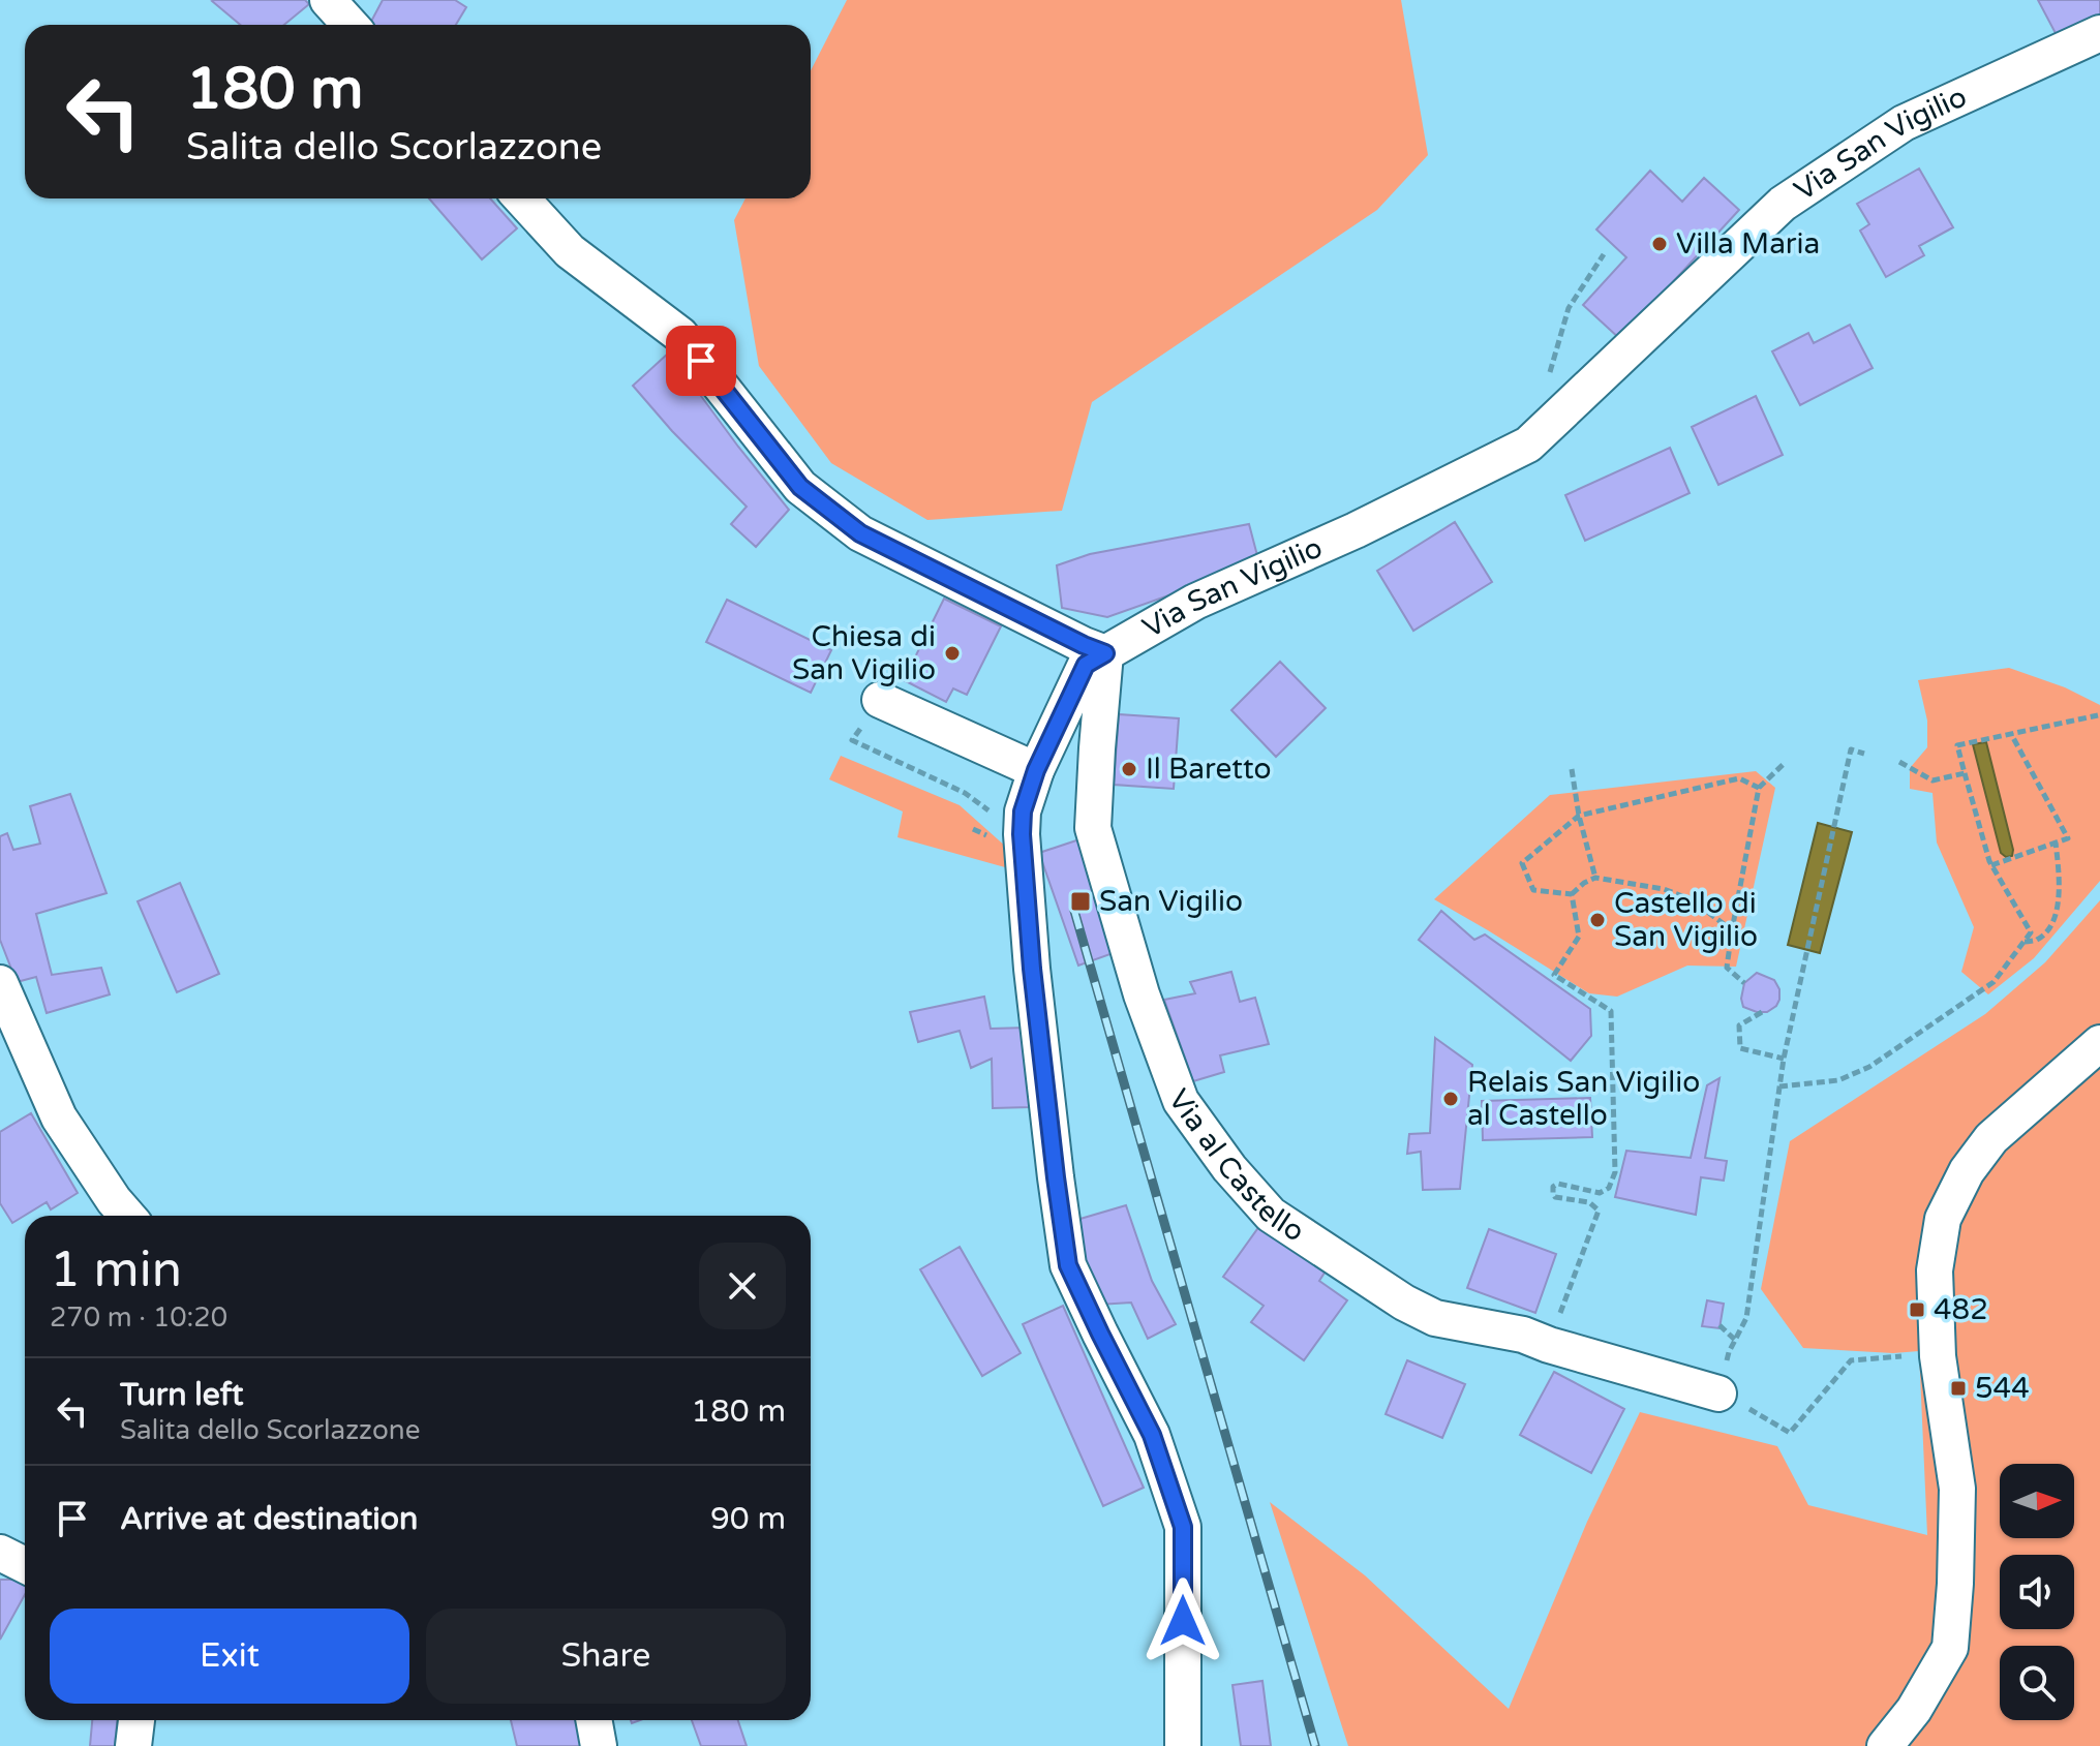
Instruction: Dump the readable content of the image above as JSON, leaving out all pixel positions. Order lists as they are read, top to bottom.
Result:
{
  "streets": {
    "street": ["Via San Vigilio", "Via al Castello"]
  },
  "crossings": [
    ["Via San Vigilio", "Via al Castello"]
  ],
  "places": {
    "other": [
      "Villa Maria",
      "Chiesa di San Vigilio",
      "Il Baretto",
      "Castello di San Vigilio",
      "Relais San Vigilio al Castello"
    ],
    "transit": ["San Vigilio", "482", "544"]
  },
  "north": "right",
  "page": {
    "turn": ["180 m", "Salita dello Scorlazzone"],
    "heading": ["1 min", "270 m · 10:20"],
    "list": [
      {
        "name": "Turn left",
        "note": "Salita dello Scorlazzone",
        "value": "180 m"
      },
      {
        "name": "Arrive at destination",
        "value": "90 m"
      }
    ],
    "buttons": ["Exit", "Share"]
  }
}
